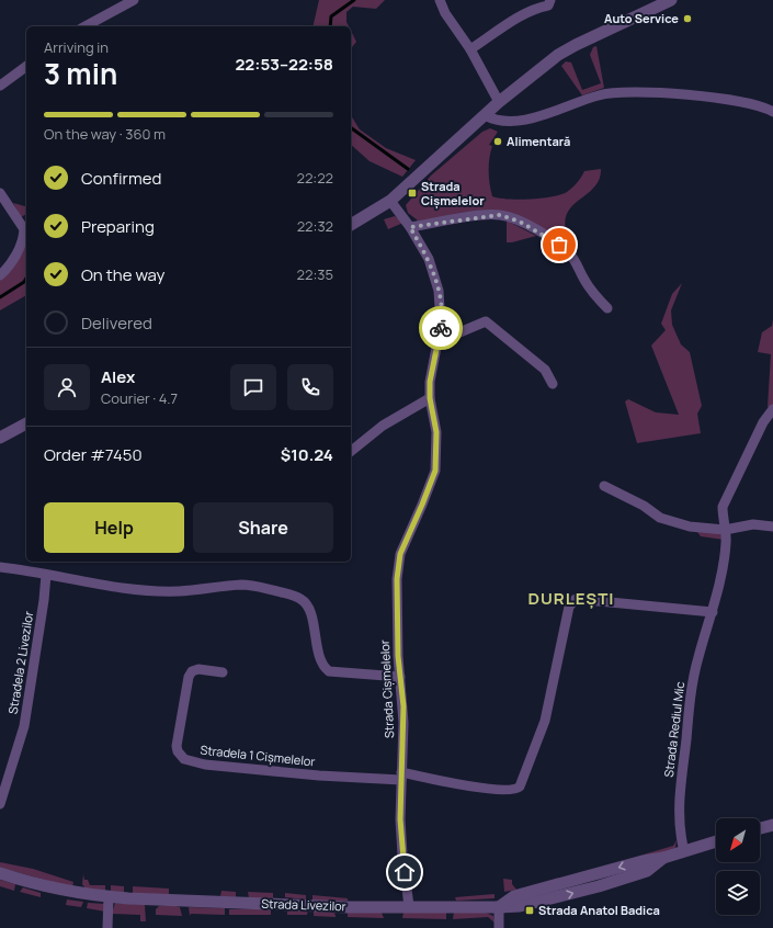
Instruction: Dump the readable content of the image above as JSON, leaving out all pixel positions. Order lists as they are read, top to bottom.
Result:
{
  "streets": {
    "street": [
      "Stradela 2 Livezilor",
      "Strada Cișmelelor",
      "Strada Rediul Mic",
      "Stradela 1 Cișmelelor",
      "Strada Livezilor"
    ]
  },
  "crossings": [
    ["Strada Cișmelelor", "Stradela 1 Cișmelelor"],
    ["Strada Cișmelelor", "Strada Livezilor"],
    ["Strada Rediul Mic", "Stradela 1 Cișmelelor"]
  ],
  "districts": ["DURLEȘTI"],
  "places": {
    "other": ["Auto Service", "Alimentară"],
    "transit": ["Strada Cișmelelor", "Strada Anatol Badica"]
  },
  "north": "bottom left",
  "page": {
    "heading": ["3 min", "Arriving in", "22:53–22:58"],
    "panel": [
      "Alex",
      "Courier · 4.7",
      "Order #7450",
      "$10.24"
    ],
    "bar": "On the way · 360 m",
    "list": [
      ["Confirmed", "22:22"],
      ["Preparing", "22:32"],
      ["On the way", "22:35"],
      "Delivered"
    ],
    "buttons": ["Help", "Share"]
  }
}
